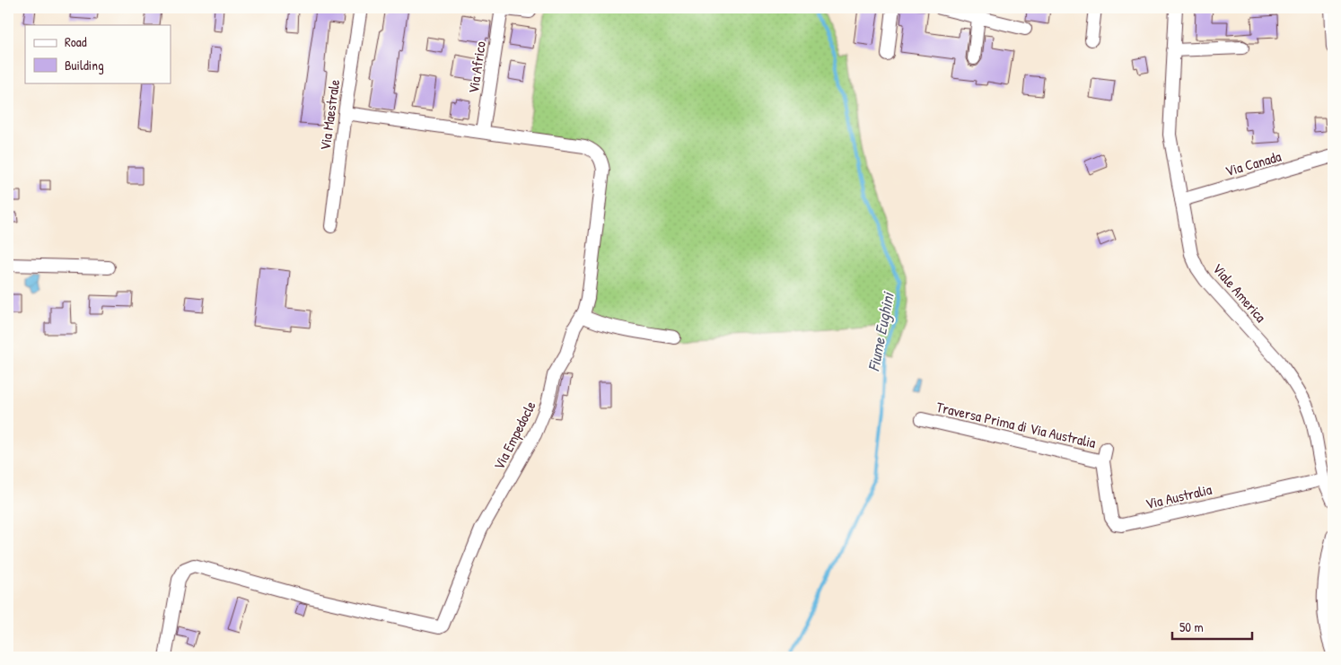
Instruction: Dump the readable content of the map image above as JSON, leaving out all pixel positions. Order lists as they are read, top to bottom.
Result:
{
  "streets": {
    "street": [
      "Via Africo",
      "Via Maestrale",
      "Via Canada",
      "Viale America",
      "Traversa Prima di Via Australia",
      "Via Empedocle",
      "Via Australia"
    ]
  },
  "crossings": [
    ["Via Africo", "Via Empedocle"],
    ["Via Maestrale", "Via Empedocle"],
    ["Via Canada", "Viale America"],
    ["Viale America", "Via Australia"],
    ["Traversa Prima di Via Australia", "Via Australia"]
  ],
  "water": ["Fiume Eughini"],
  "legend": ["Road", "Building"],
  "scale_bar": "50 m"
}
